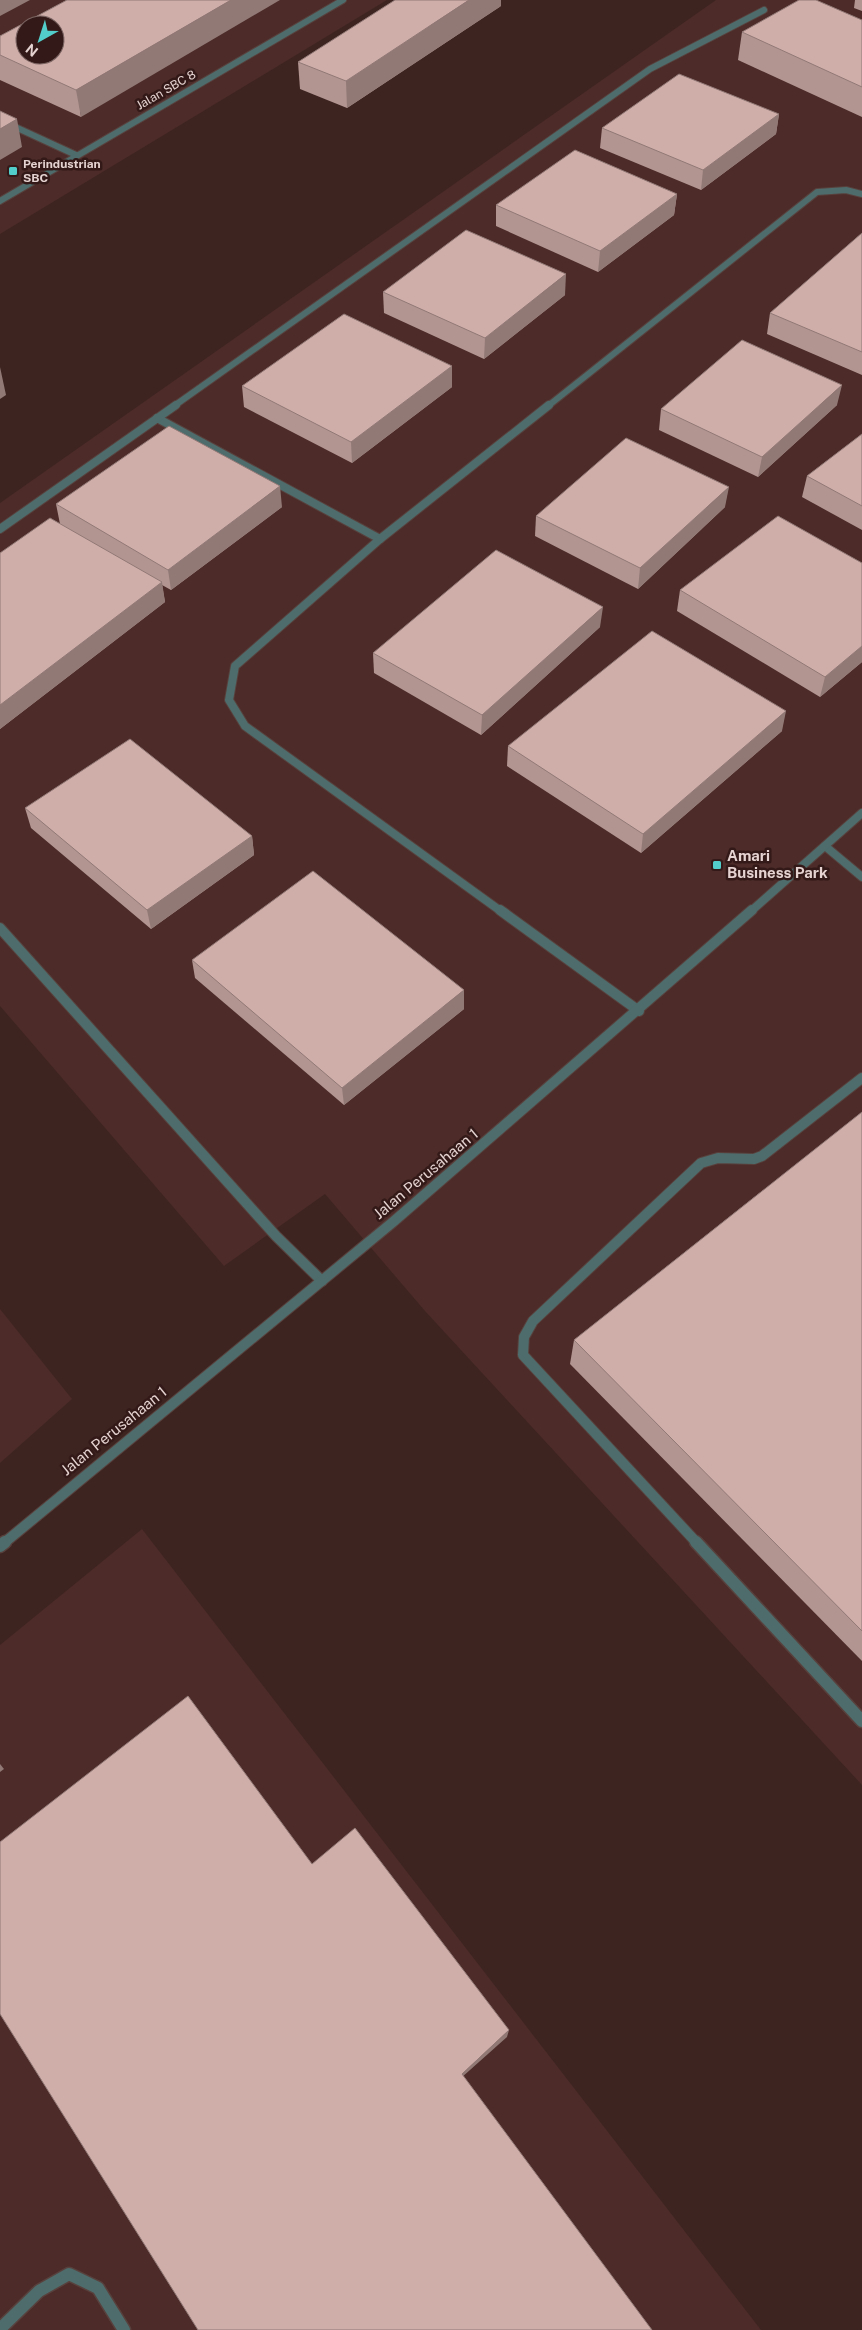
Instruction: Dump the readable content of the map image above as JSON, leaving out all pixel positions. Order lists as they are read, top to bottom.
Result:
{
  "streets": {
    "street": ["Jalan SBC 8", "Jalan Perusahaan 1"]
  },
  "places": {
    "transit": ["Perindustrian SBC", "Amari Business Park"]
  },
  "north": "bottom left"
}
